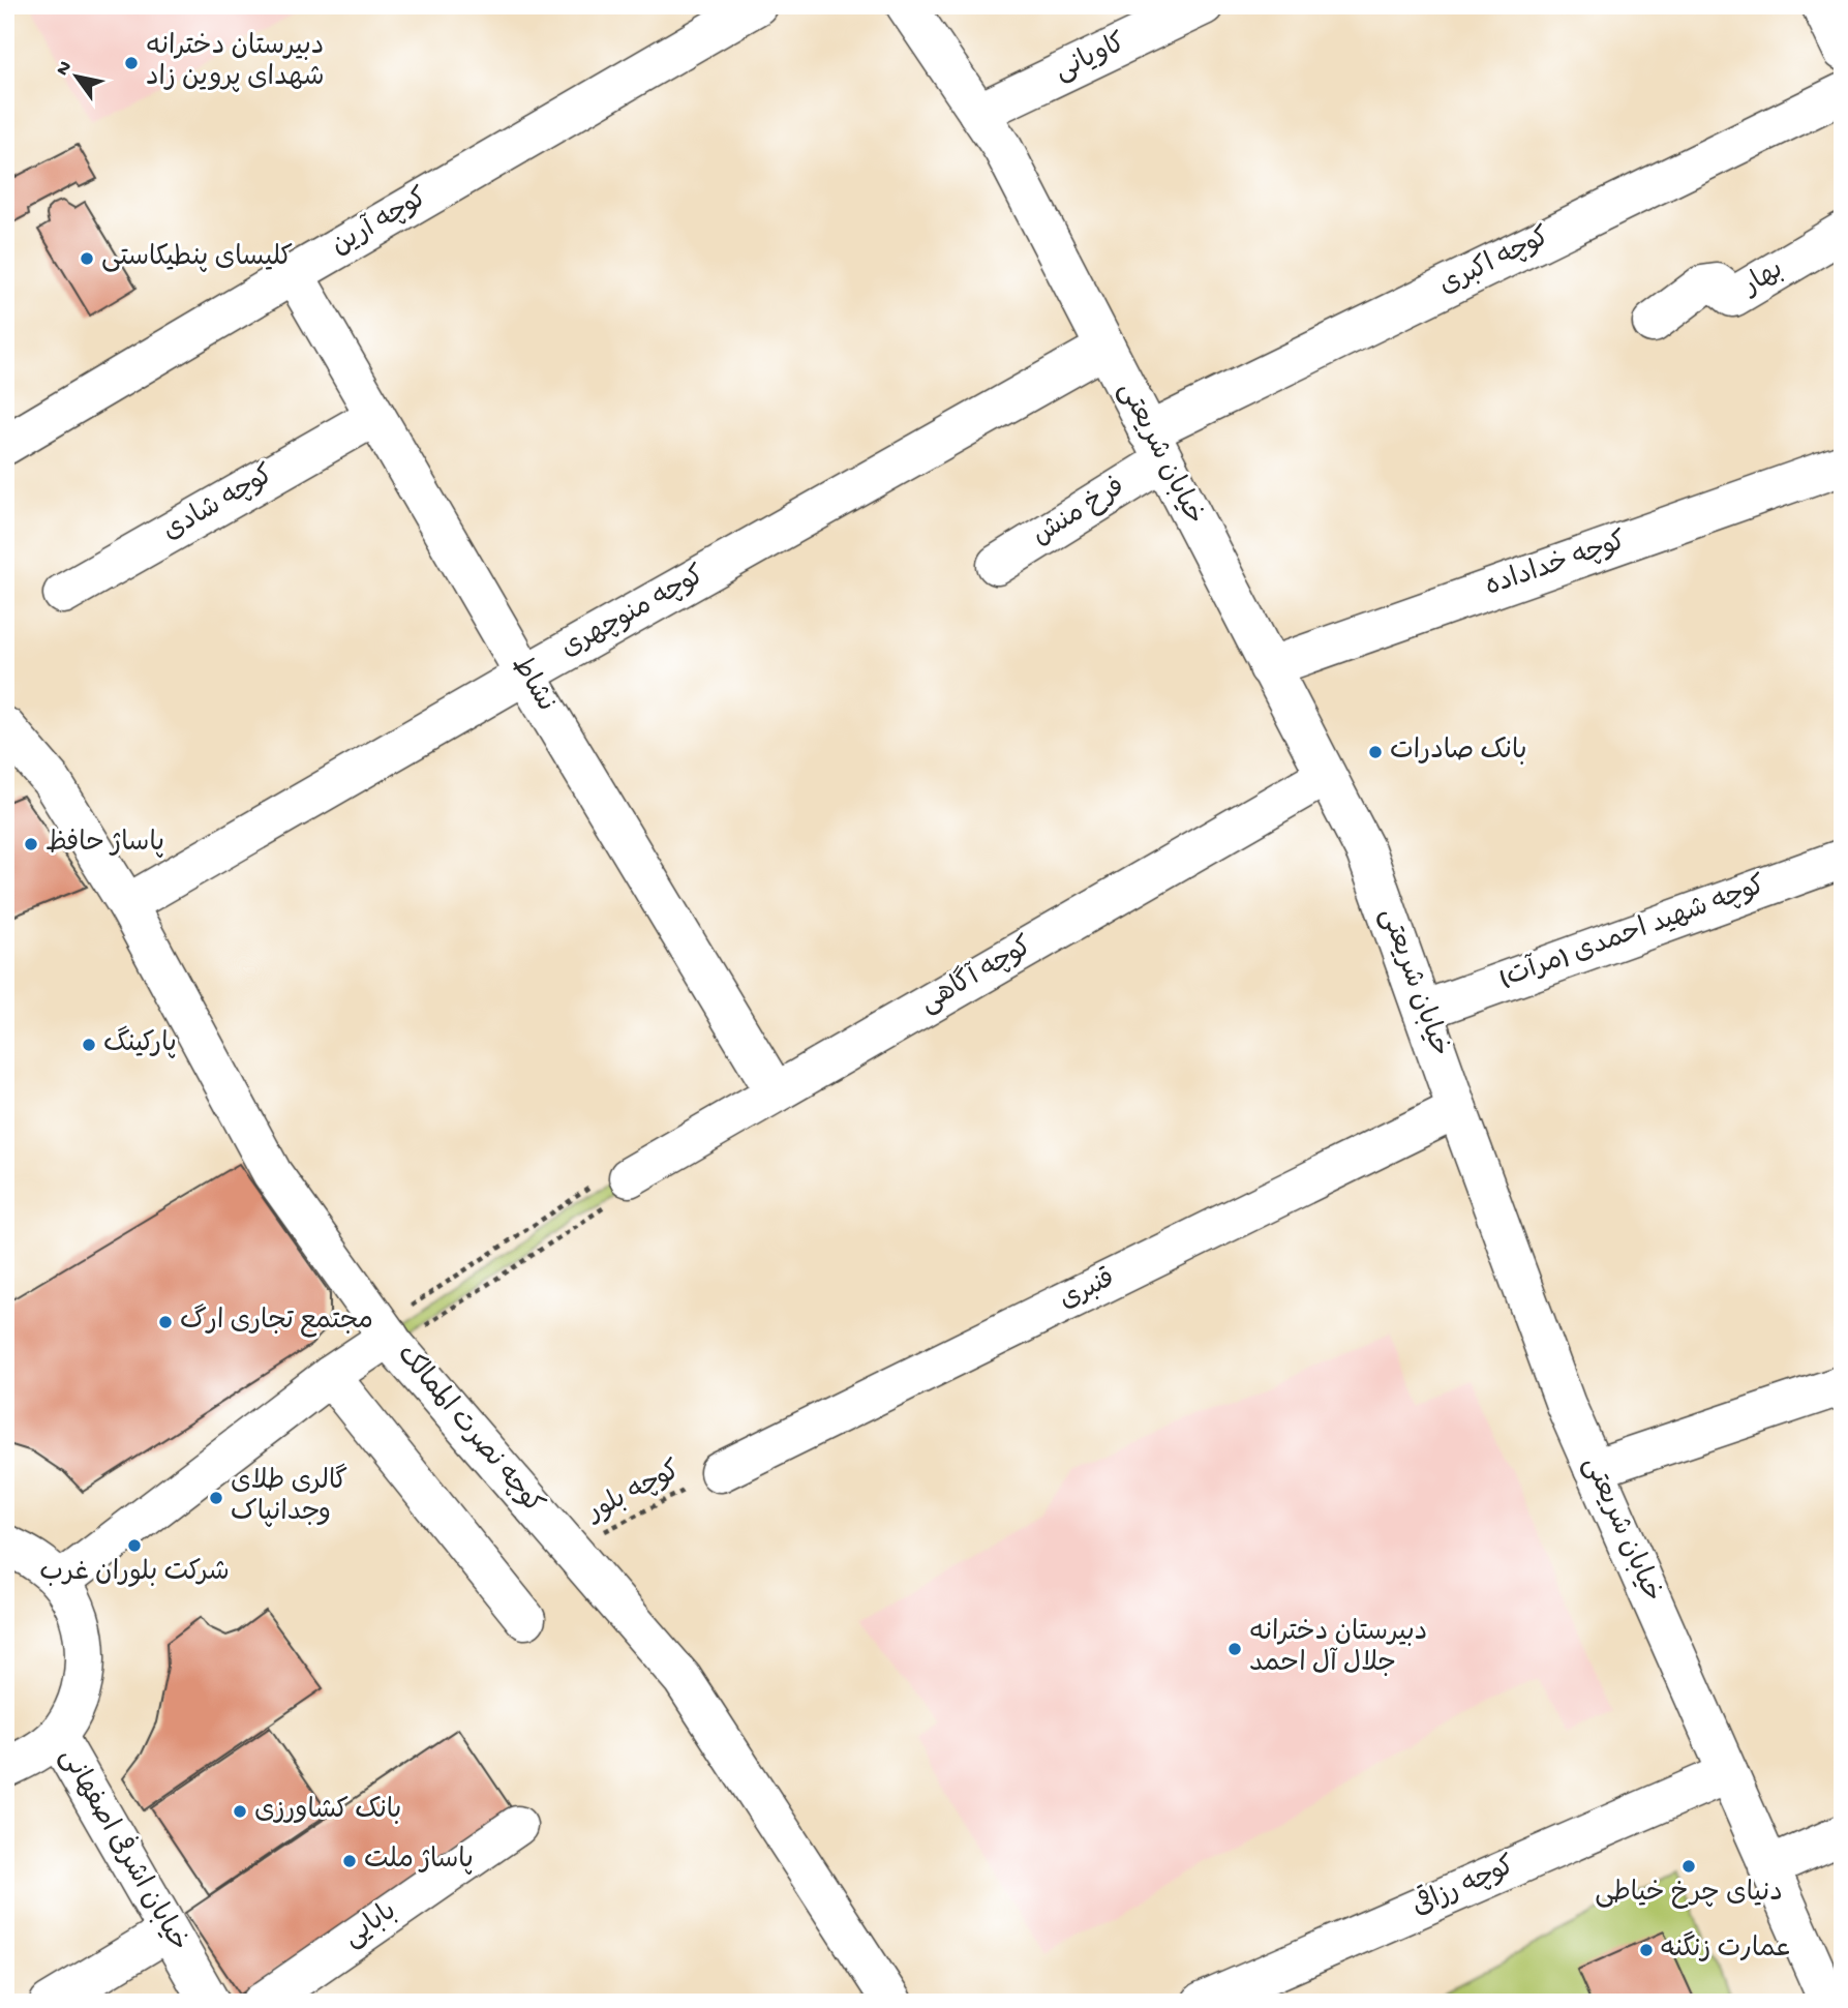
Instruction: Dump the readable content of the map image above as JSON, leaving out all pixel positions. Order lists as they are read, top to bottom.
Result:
{
  "streets": {
    "street": [
      "کاویانی",
      "کوچه آرین",
      "کوچه اکبری",
      "بهار",
      "خیابان شریعتی",
      "کوچه شادی",
      "فرخ منش",
      "کوچه خداداده",
      "کوچه منوچهری",
      "نشاط",
      "کوچه شهید احمدی (مرآت)",
      "کوچه آگاهی",
      "قنبری",
      "کوچه نصرت الممالک",
      "خیابان اشرفی اصفهانی",
      "کوچه رزاقی",
      "بابایی"
    ],
    "path": ["کوچه بلور"]
  },
  "crossings": [
    ["کاویانی", "خیابان شریعتی"],
    ["کوچه آرین", "نشاط"],
    ["کوچه اکبری", "خیابان شریعتی"],
    ["کوچه اکبری", "فرخ منش"],
    ["خیابان شریعتی", "فرخ منش"],
    ["خیابان شریعتی", "کوچه خداداده"],
    ["خیابان شریعتی", "کوچه منوچهری"],
    ["خیابان شریعتی", "کوچه شهید احمدی (مرآت)"],
    ["خیابان شریعتی", "کوچه آگاهی"],
    ["خیابان شریعتی", "قنبری"],
    ["خیابان شریعتی", "کوچه رزاقی"],
    ["کوچه شادی", "نشاط"],
    ["کوچه منوچهری", "نشاط"],
    ["کوچه منوچهری", "کوچه نصرت الممالک"],
    ["نشاط", "کوچه آگاهی"],
    ["قنبری", "کوچه بلور"],
    ["کوچه نصرت الممالک", "کوچه بلور"]
  ],
  "places": [
    "دبیرستان دخترانه شهدای پروین زاد",
    "کلیسای پنطیکاستی",
    "بانک صادرات",
    "پاساژ حافظ",
    "پارکینگ",
    "مجتمع تجاری ارگ",
    "گالری طلای وجدانپاک",
    "شرکت بلوران غرب",
    "دبیرستان دخترانه جلال آل احمد",
    "بانک کشاورزی",
    "پاساژ ملت",
    "دنیای چرخ خیاطی",
    "عمارت زنگنه"
  ],
  "north": "top left"
}
